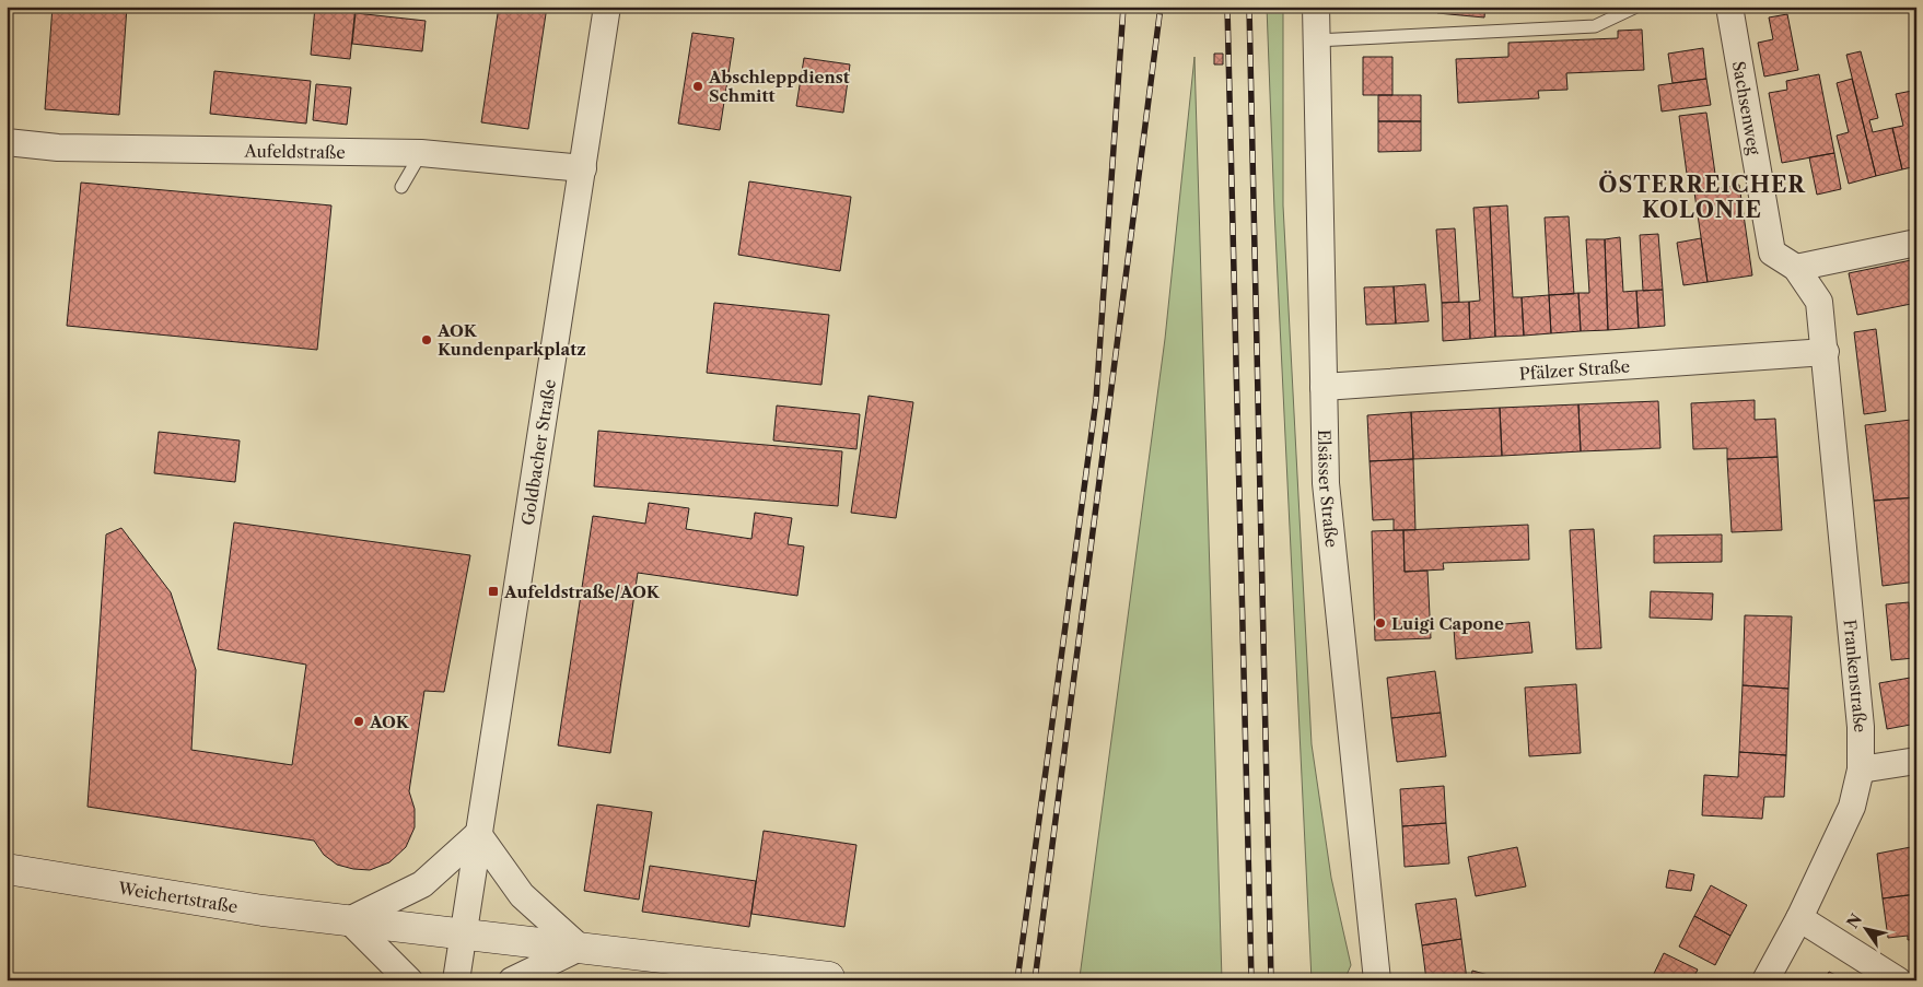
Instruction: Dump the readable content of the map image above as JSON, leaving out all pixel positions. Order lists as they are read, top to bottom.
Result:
{
  "streets": {
    "main road": ["Weichertstraße"],
    "street": [
      "Sachsenweg",
      "Aufeldstraße",
      "Pfälzer Straße",
      "Goldbacher Straße",
      "Elsässer Straße",
      "Frankenstraße"
    ]
  },
  "crossings": [
    ["Sachsenweg", "Pfälzer Straße"],
    ["Sachsenweg", "Frankenstraße"],
    ["Aufeldstraße", "Goldbacher Straße"],
    ["Pfälzer Straße", "Elsässer Straße"],
    ["Pfälzer Straße", "Frankenstraße"],
    ["Goldbacher Straße", "Weichertstraße"]
  ],
  "districts": ["ÖSTERREICHER KOLONIE"],
  "places": {
    "other": [
      "Abschleppdienst Schmitt",
      "AOK Kundenparkplatz",
      "Luigi Capone",
      "AOK"
    ],
    "transit": ["Aufeldstraße/AOK"]
  },
  "north": "top left"
}
